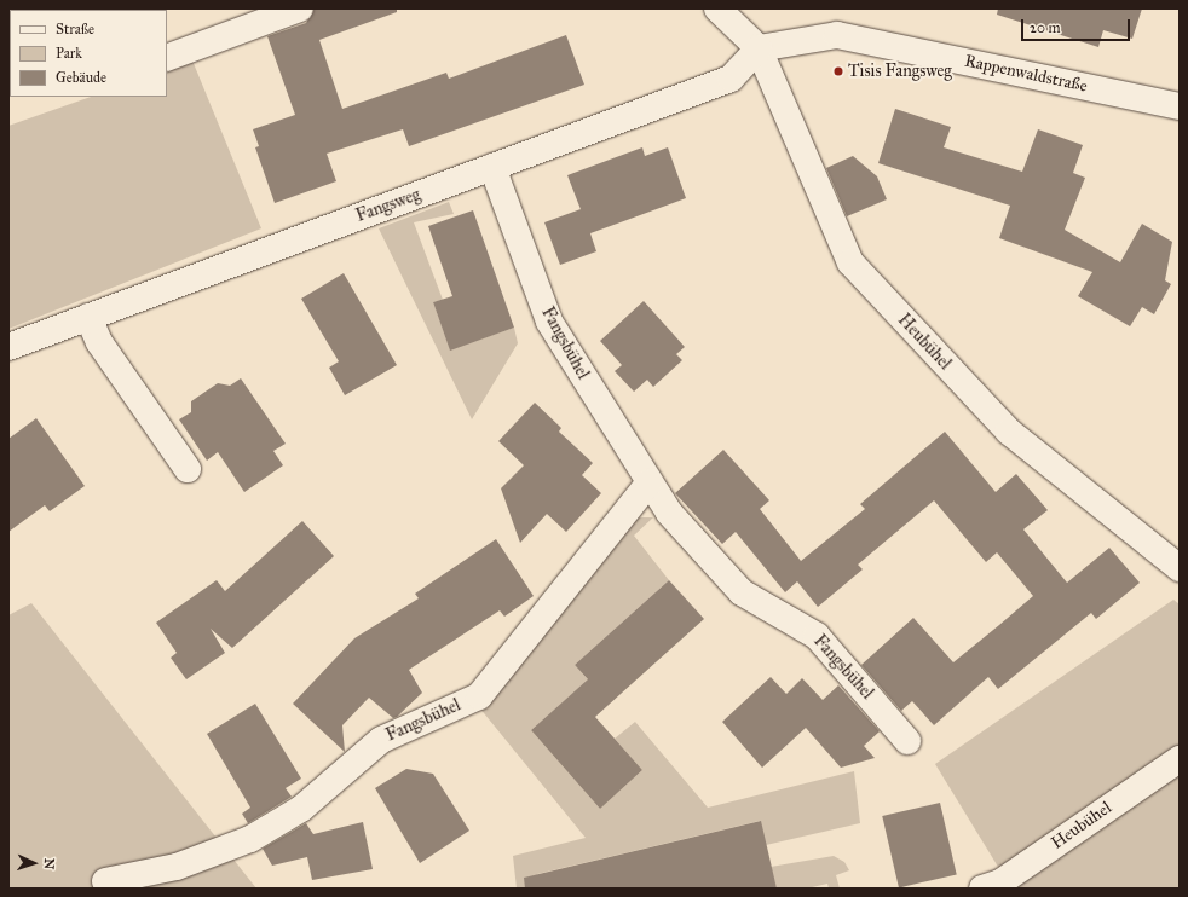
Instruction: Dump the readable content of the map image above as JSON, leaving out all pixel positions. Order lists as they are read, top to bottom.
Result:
{
  "streets": {
    "street": [
      "Rappenwaldstraße",
      "Fangsweg",
      "Heubühel",
      "Fangsbühel"
    ]
  },
  "crossings": [
    ["Rappenwaldstraße", "Fangsweg"],
    ["Rappenwaldstraße", "Heubühel"],
    ["Fangsweg", "Heubühel"],
    ["Fangsweg", "Fangsbühel"]
  ],
  "places": ["Tisis Fangsweg"],
  "legend": ["Straße", "Park", "Gebäude"],
  "scale_bar": "20 m",
  "north": "right"
}
